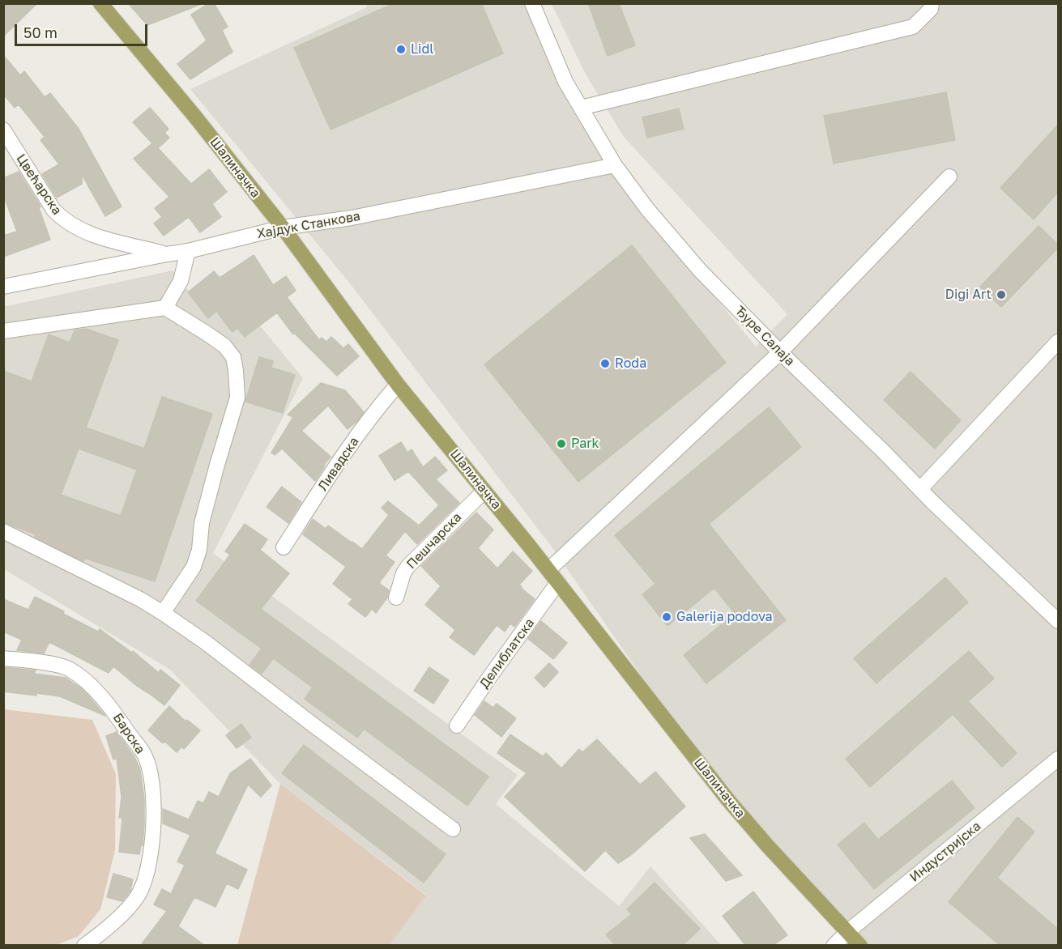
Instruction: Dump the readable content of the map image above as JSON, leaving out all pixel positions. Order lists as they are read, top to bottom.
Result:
{
  "streets": {
    "main road": ["Шалиначка"],
    "street": [
      "Цвећарска",
      "Хајдук Станкова",
      "Ђуре Салаја",
      "Ливадска",
      "Пешчарска",
      "Делиблатска",
      "Барска",
      "Индустријска"
    ]
  },
  "crossings": [
    ["Шалиначка", "Хајдук Станкова"],
    ["Шалиначка", "Ливадска"],
    ["Шалиначка", "Пешчарска"],
    ["Шалиначка", "Делиблатска"],
    ["Шалиначка", "Индустријска"],
    ["Цвећарска", "Хајдук Станкова"],
    ["Хајдук Станкова", "Ђуре Салаја"]
  ],
  "places": [
    "Lidl",
    "Digi Art",
    "Roda",
    "Park",
    "Galerija podova"
  ],
  "scale_bar": "50 m"
}
